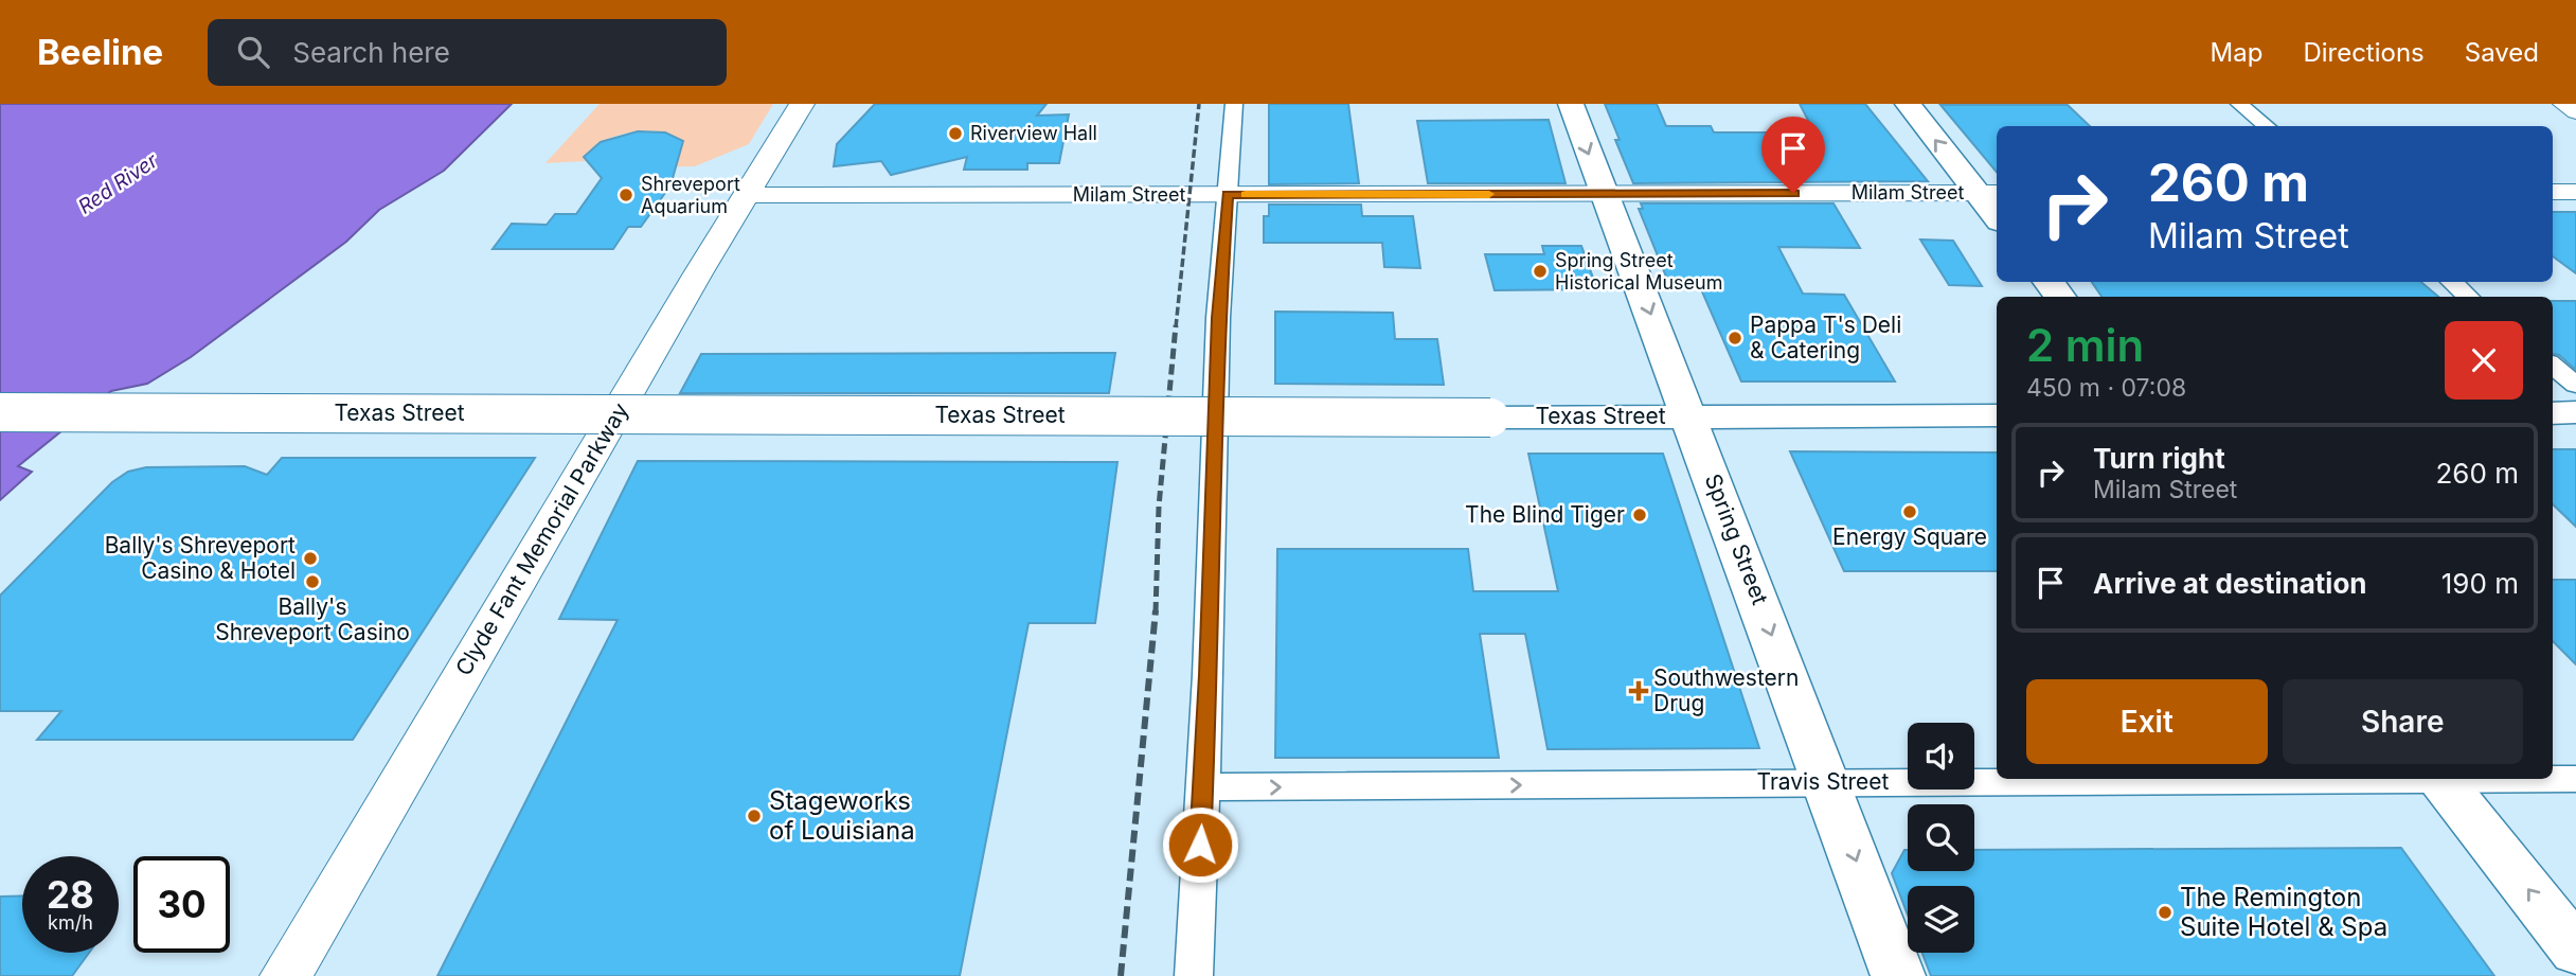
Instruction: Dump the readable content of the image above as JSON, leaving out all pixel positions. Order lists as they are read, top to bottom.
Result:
{
  "streets": {
    "main road": ["Texas Street", "Clyde Fant Memorial Parkway", "Spring Street"],
    "street": ["Milam Street", "Travis Street"]
  },
  "crossings": [
    ["Milam Street", "Clyde Fant Memorial Parkway"],
    ["Milam Street", "Spring Street"],
    ["Texas Street", "Spring Street"],
    ["Spring Street", "Travis Street"]
  ],
  "one_way": ["Spring Street", "Travis Street"],
  "water": ["Red River"],
  "places": {
    "other": [
      "Riverview Hall",
      "Shreveport Aquarium",
      "Spring Street Historical Museum",
      "Pappa T's Deli & Catering",
      "Energy Square",
      "The Blind Tiger",
      "Bally's Shreveport Casino & Hotel",
      "Bally's Shreveport Casino",
      "Stageworks of Louisiana",
      "The Remington Suite Hotel & Spa"
    ],
    "health": ["Southwestern Drug"]
  },
  "page": {
    "header": "Beeline",
    "search": "Search here",
    "nav": ["Map", "Directions", "Saved"],
    "turn": ["260 m", "Milam Street"],
    "heading": ["2 min", "450 m · 07:08"],
    "list": [
      {
        "name": "Turn right",
        "note": "Milam Street",
        "value": "260 m"
      },
      {
        "name": "Arrive at destination",
        "value": "190 m"
      }
    ],
    "buttons": ["Exit", "Share"],
    "speed": "28 km/h",
    "limit": "30"
  }
}
